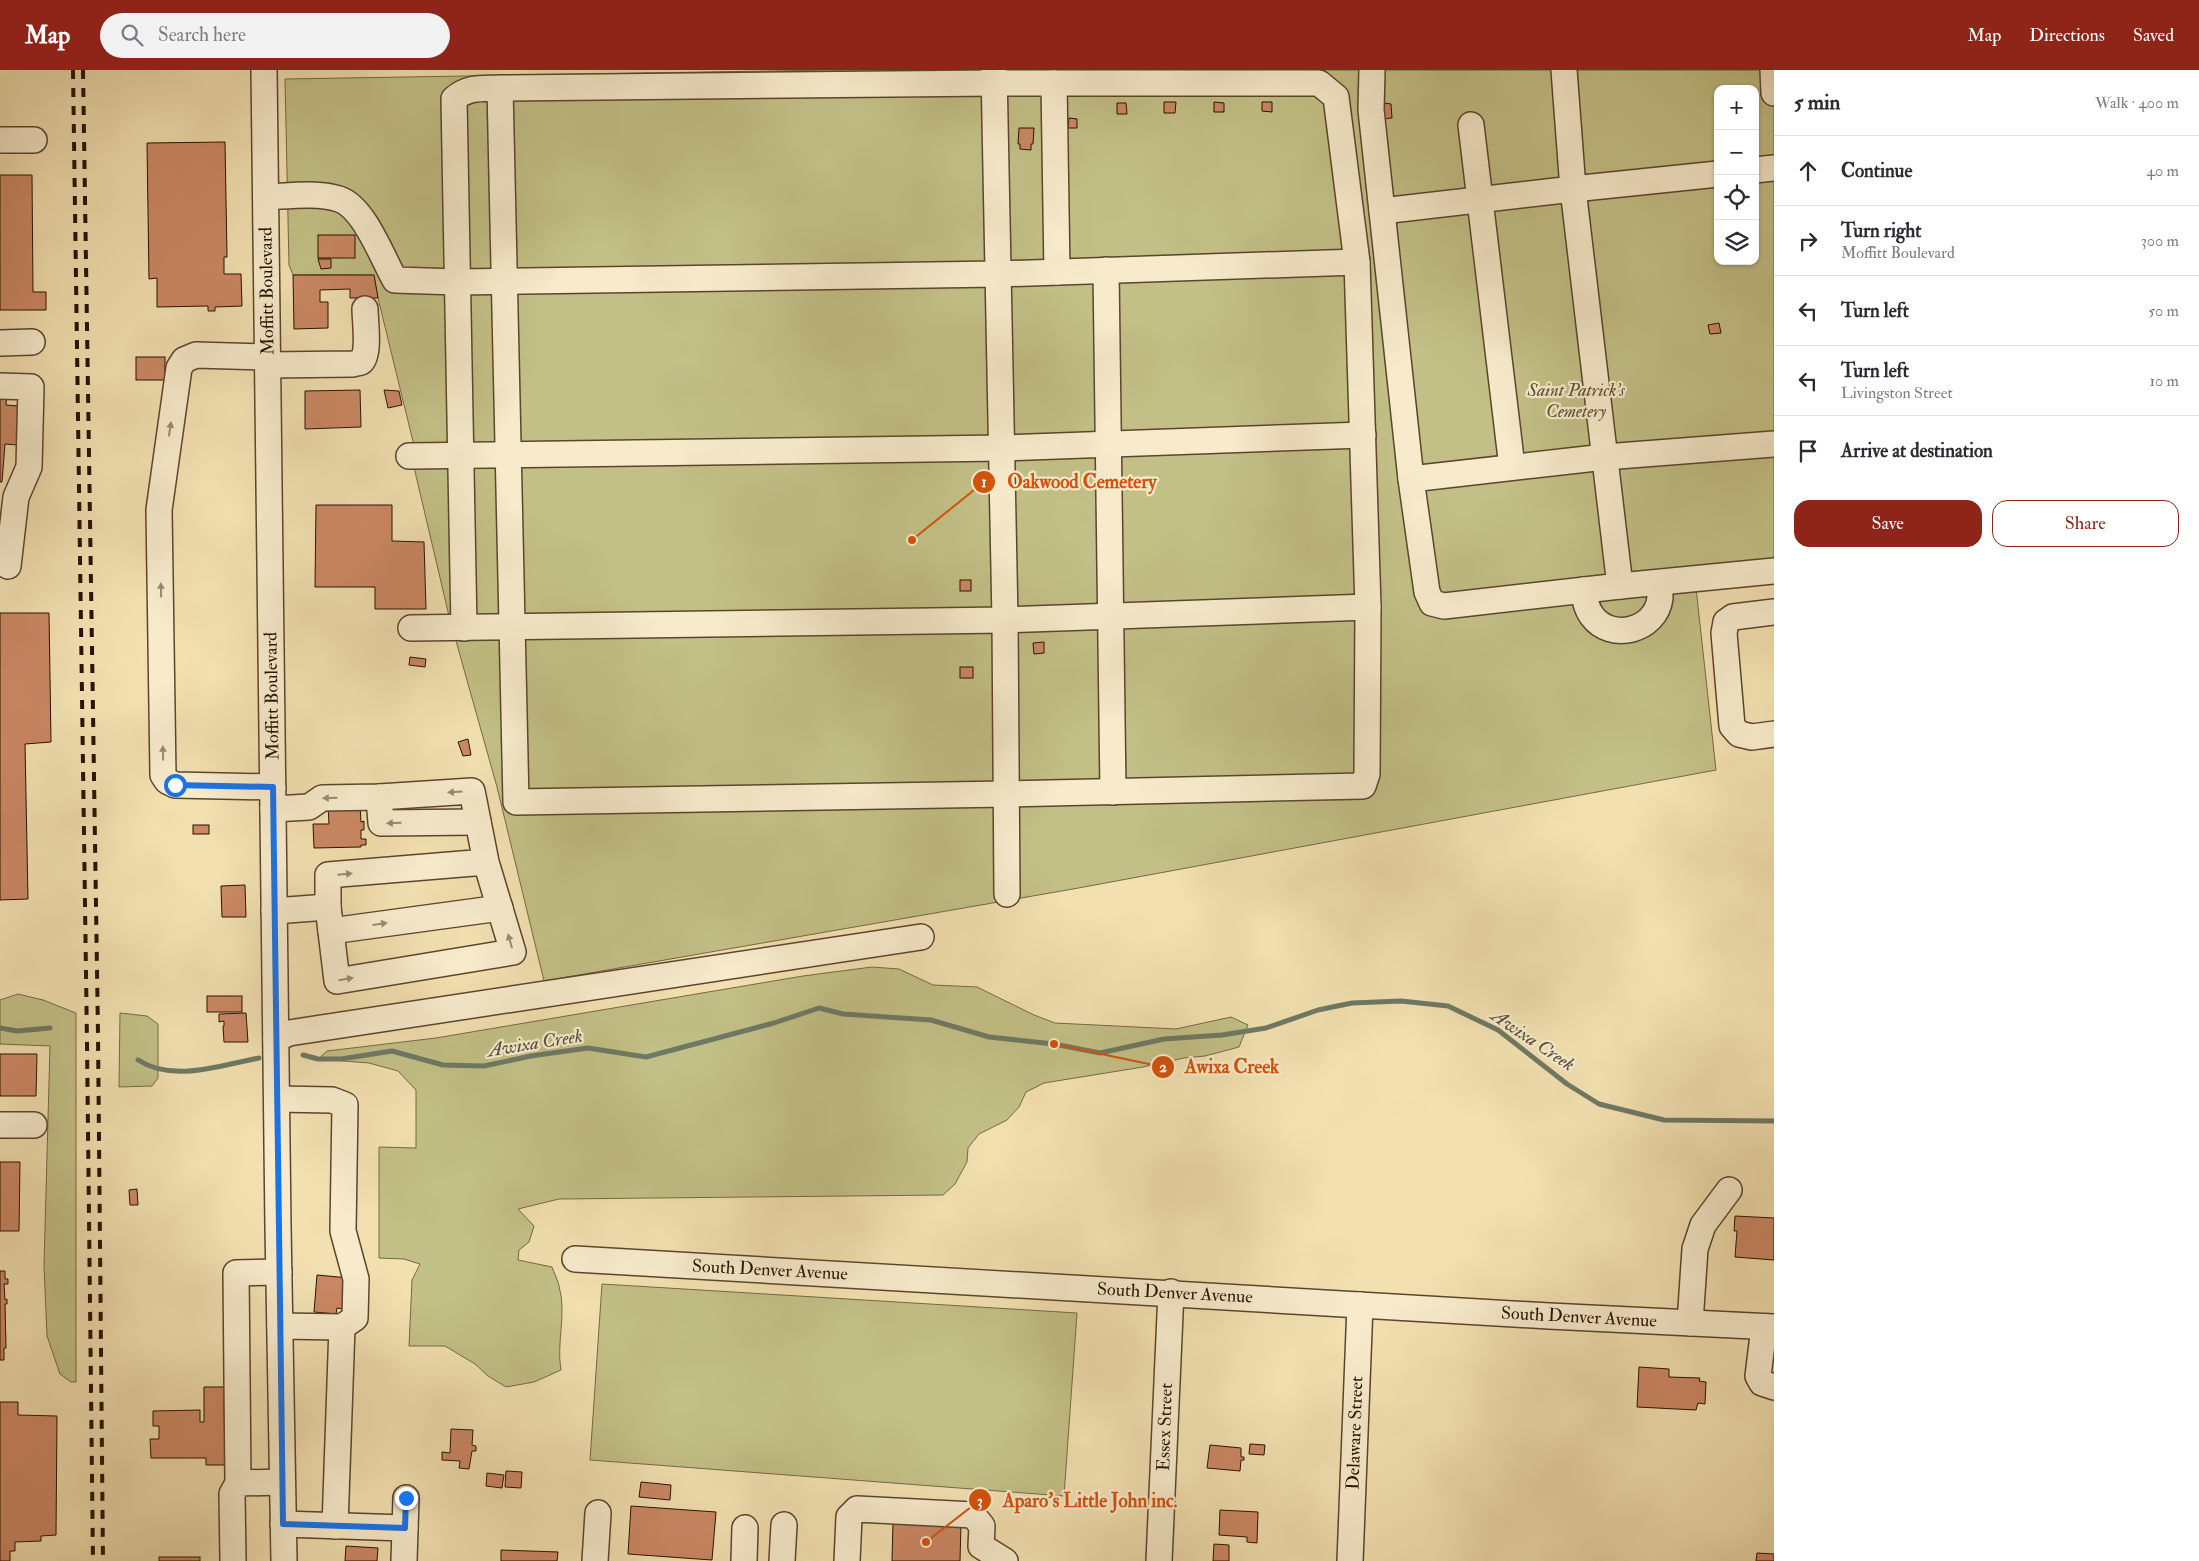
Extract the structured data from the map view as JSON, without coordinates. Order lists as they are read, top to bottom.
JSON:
{
  "streets": {
    "street": [
      "Moffitt Boulevard",
      "South Denver Avenue",
      "Essex Street",
      "Delaware Street"
    ]
  },
  "crossings": [
    ["South Denver Avenue", "Essex Street"],
    ["South Denver Avenue", "Delaware Street"]
  ],
  "water": ["Awixa Creek"],
  "parks": ["Saint Patrick's Cemetery"],
  "places": ["Oakwood Cemetery", "Awixa Creek", "Aparo's Little John inc."],
  "page": {
    "header": "Map",
    "search": "Search here",
    "nav": ["Map", "Directions", "Saved"],
    "heading": ["5 min", "Walk · 400 m"],
    "map_buttons": ["+", "−"],
    "list": [
      ["Continue", "40 m"],
      ["Turn right", "Moffitt Boulevard", "300 m"],
      ["Turn left", "50 m"],
      ["Turn left", "Livingston Street", "10 m"],
      "Arrive at destination"
    ],
    "buttons": ["Save", "Share"]
  }
}
